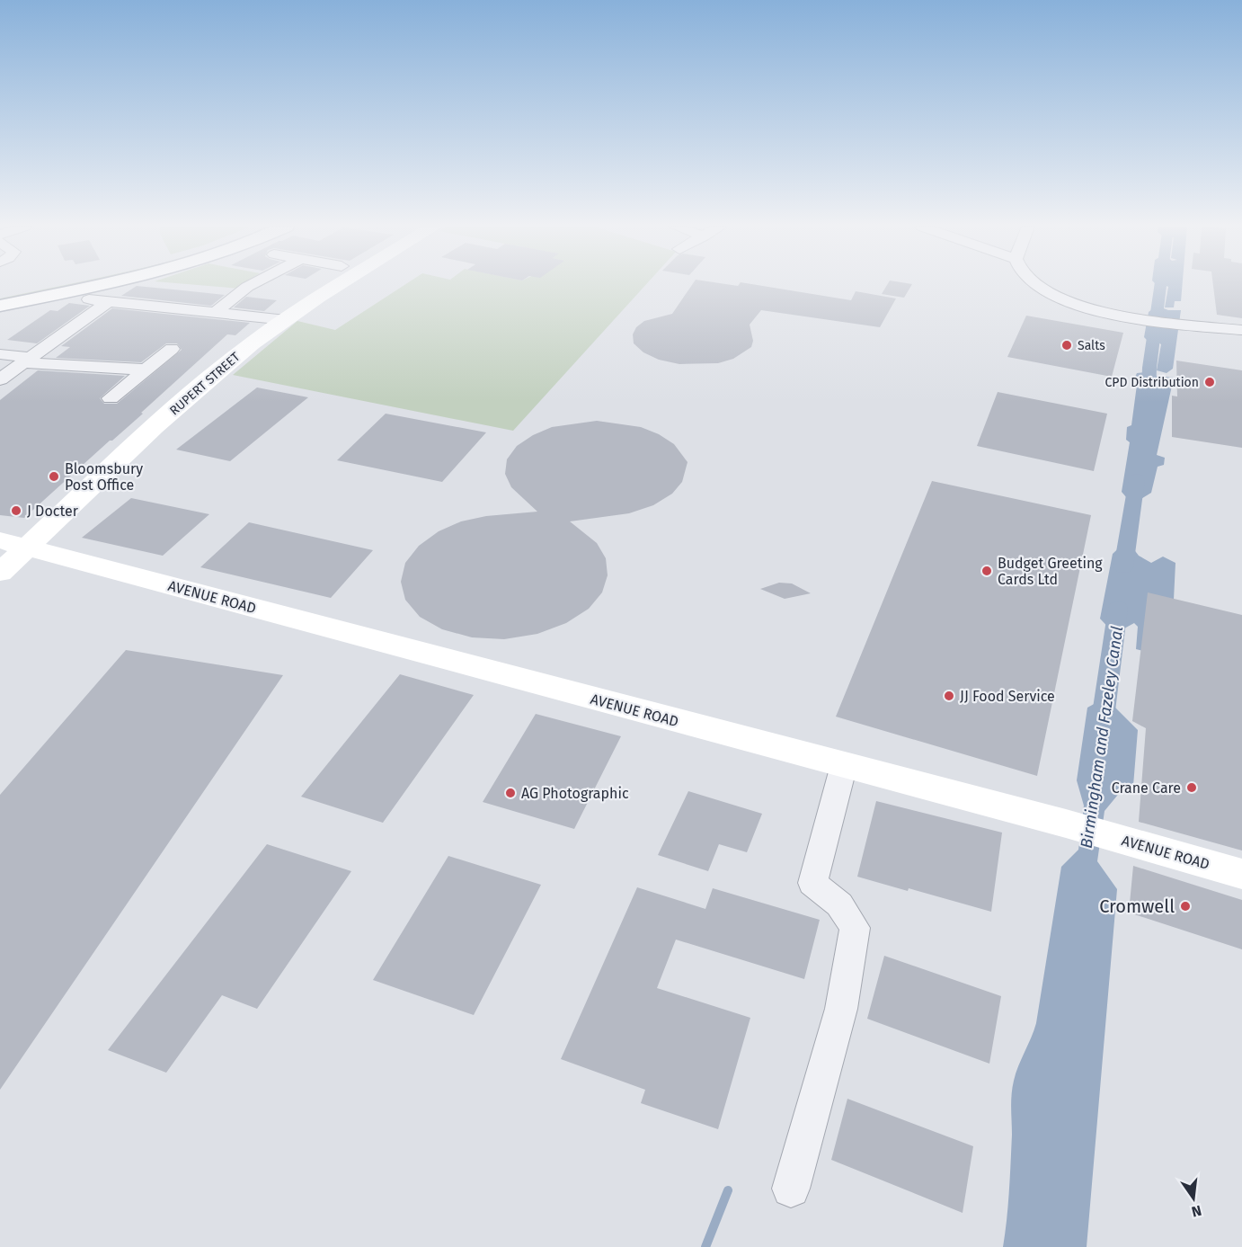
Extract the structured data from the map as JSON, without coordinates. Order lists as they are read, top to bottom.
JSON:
{
  "streets": {
    "street": ["RUPERT STREET", "AVENUE ROAD"]
  },
  "crossings": [
    ["RUPERT STREET", "AVENUE ROAD"]
  ],
  "water": ["Birmingham and Fazeley Canal"],
  "places": [
    "Salts",
    "CPD Distribution",
    "Bloomsbury Post Office",
    "J Docter",
    "Budget Greeting Cards Ltd",
    "JJ Food Service",
    "Crane Care",
    "AG Photographic",
    "Cromwell"
  ],
  "north": "bottom"
}
